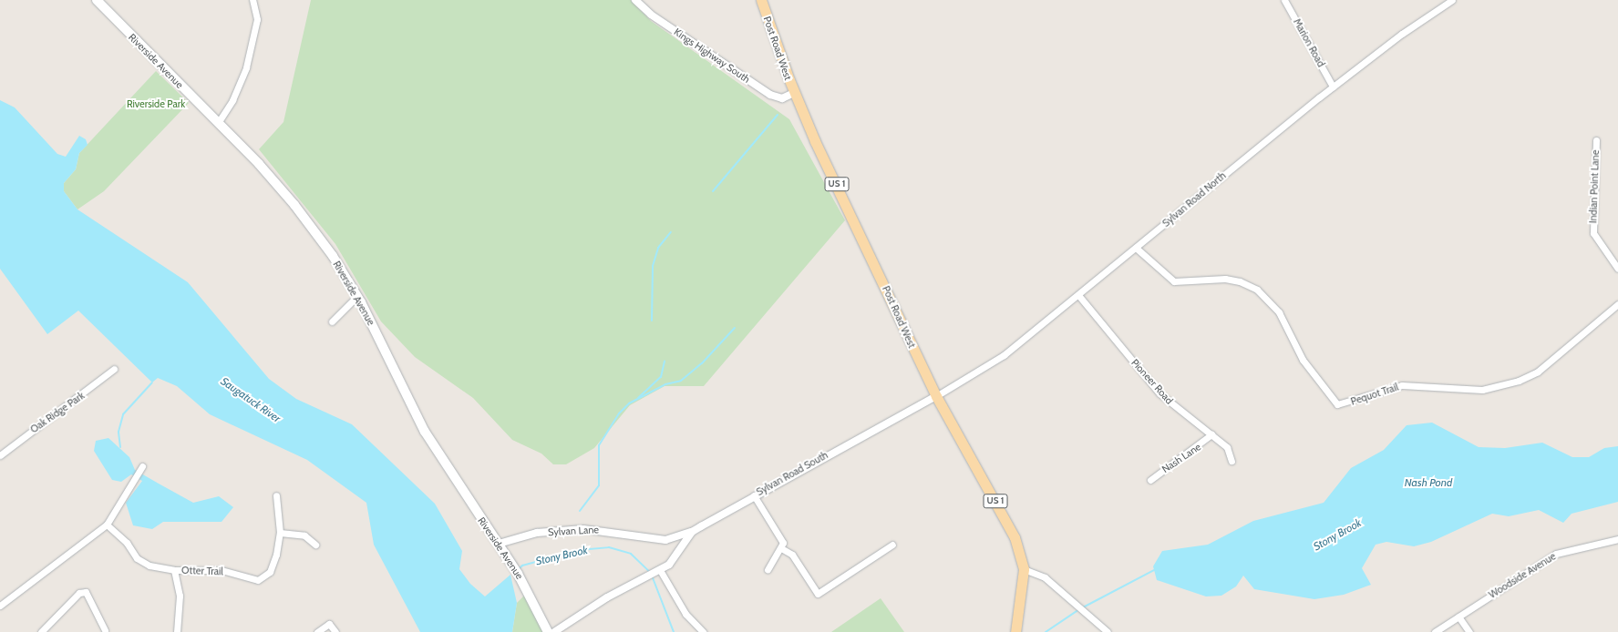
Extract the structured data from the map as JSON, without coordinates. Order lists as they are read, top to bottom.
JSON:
{
  "streets": {
    "main road": ["Post Road West", "Riverside Avenue", "US 1"],
    "street": [
      "Marion Road",
      "Kings Highway South",
      "Indian Point Lane",
      "Sylvan Road North",
      "Pioneer Road",
      "Pequot Trail",
      "Oak Ridge Park",
      "Nash Lane",
      "Sylvan Road South",
      "Sylvan Lane",
      "Otter Trail",
      "Woodside Avenue"
    ]
  },
  "crossings": [
    ["Marion Road", "Sylvan Road North"],
    ["Post Road West", "Kings Highway South"],
    ["Post Road West", "Sylvan Road North"],
    ["Post Road West", "Sylvan Road South"],
    ["Riverside Avenue", "Sylvan Lane"],
    ["Sylvan Road North", "Pioneer Road"],
    ["Sylvan Road North", "Pequot Trail"],
    ["Sylvan Road North", "Sylvan Road South"],
    ["Pioneer Road", "Nash Lane"],
    ["Sylvan Road South", "Sylvan Lane"]
  ],
  "water": ["Saugatuck River", "Nash Pond", "Stony Brook"],
  "parks": ["Riverside Park"]
}
